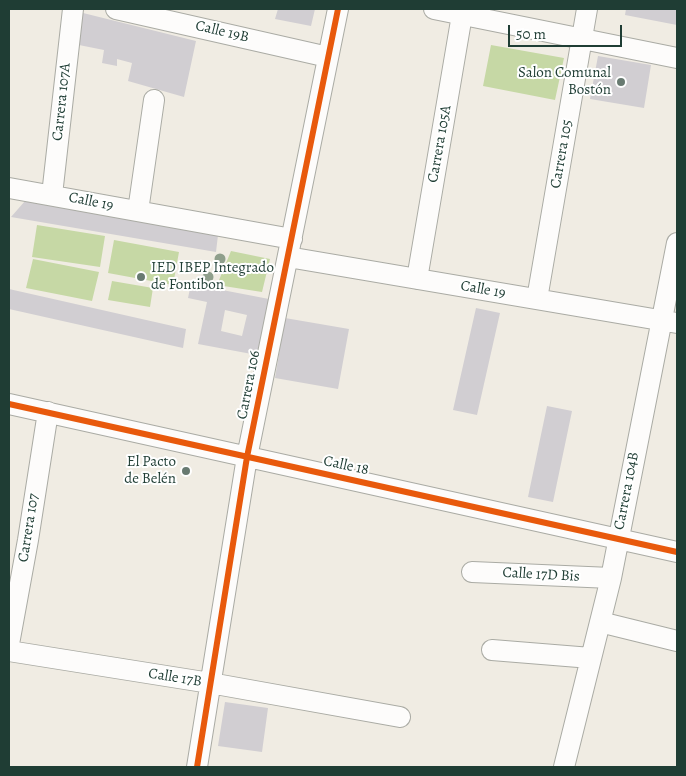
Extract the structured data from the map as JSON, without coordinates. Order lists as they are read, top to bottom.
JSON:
{
  "streets": {
    "street": [
      "Calle 19B",
      "Carrera 107A",
      "Carrera 105A",
      "Carrera 105",
      "Calle 19",
      "Carrera 106",
      "Calle 18",
      "Carrera 104B",
      "Carrera 107",
      "Calle 17D Bis",
      "Calle 17B"
    ]
  },
  "crossings": [
    ["Calle 19B", "Carrera 106"],
    ["Carrera 107A", "Calle 19"],
    ["Carrera 105A", "Calle 19"],
    ["Carrera 105", "Calle 19"],
    ["Calle 19", "Carrera 106"],
    ["Calle 19", "Carrera 104B"],
    ["Carrera 106", "Calle 18"],
    ["Carrera 106", "Calle 17B"],
    ["Calle 18", "Carrera 104B"],
    ["Calle 18", "Carrera 107"],
    ["Carrera 104B", "Calle 17D Bis"]
  ],
  "places": ["Salon Comunal Bostón", "IED IBEP Integrado de Fontibon", "El Pacto de Belén"],
  "scale_bar": "50 m"
}
